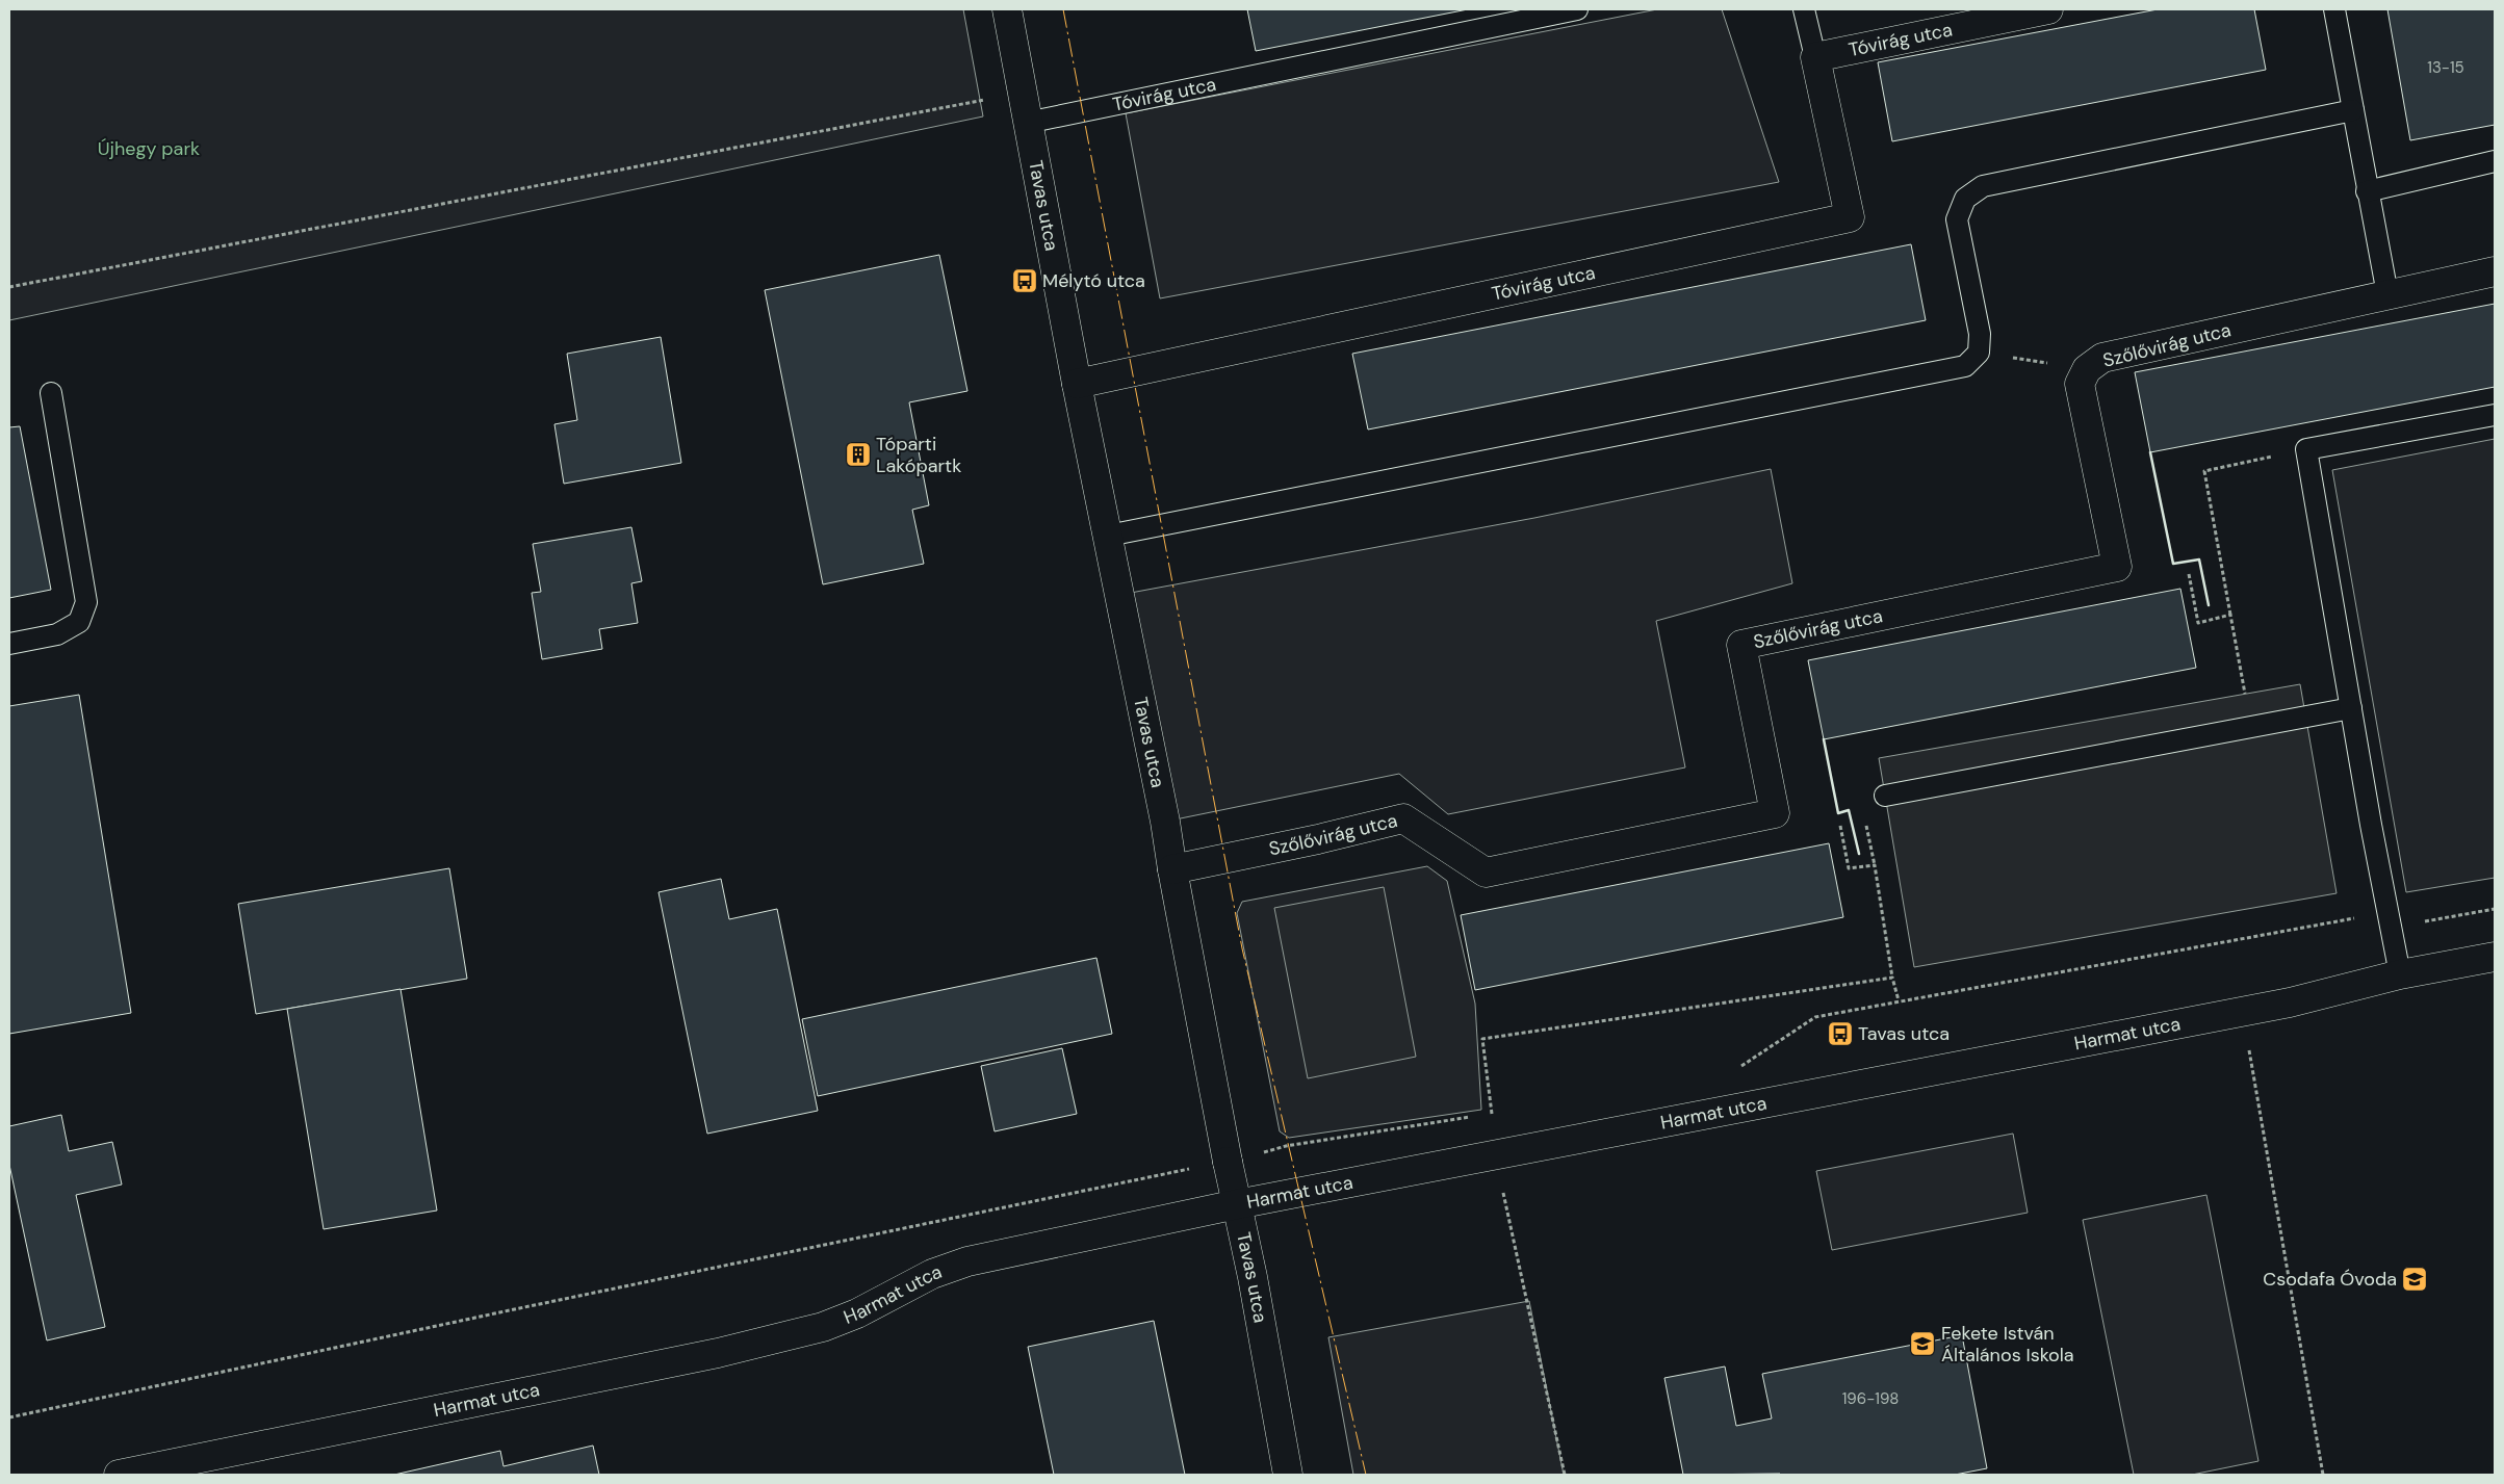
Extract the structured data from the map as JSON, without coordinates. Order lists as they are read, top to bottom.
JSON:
{
  "streets": {
    "street": [
      "Tóvirág utca",
      "Tavas utca",
      "Szőlővirág utca",
      "Harmat utca"
    ]
  },
  "crossings": [
    ["Tóvirág utca", "Tavas utca"],
    ["Tavas utca", "Szőlővirág utca"],
    ["Tavas utca", "Harmat utca"]
  ],
  "parks": ["Újhegy park"],
  "places": {
    "bus stop": ["Mélytó utca", "Tavas utca"],
    "building": ["Tóparti Lakópartk"],
    "school or university": ["Csodafa Óvoda", "Fekete István Általános Iskola"]
  },
  "house_numbers": ["13-15", "196-198"]
}
